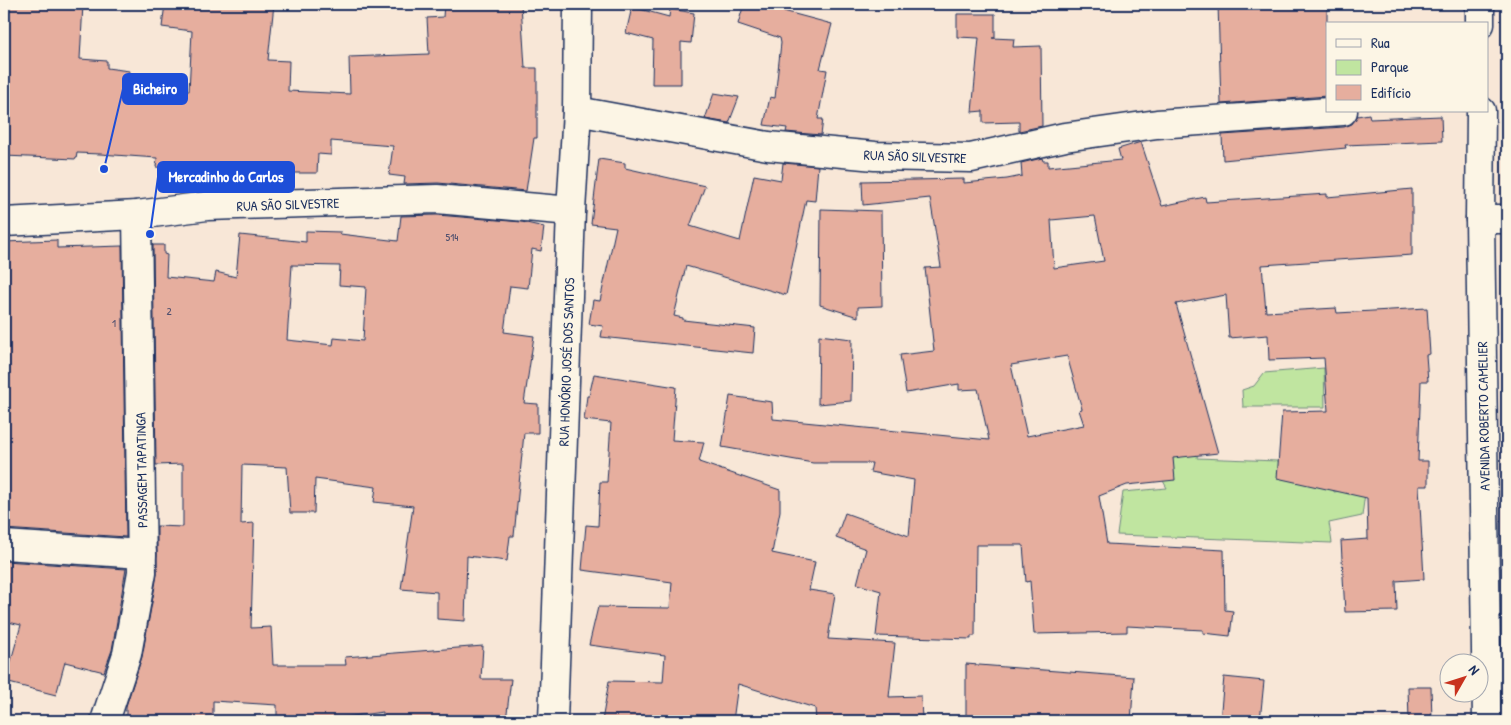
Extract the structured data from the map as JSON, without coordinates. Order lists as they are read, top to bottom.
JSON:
{
  "streets": {
    "street": [
      "RUA SÃO SILVESTRE",
      "RUA HONÓRIO JOSÉ DOS SANTOS",
      "AVENIDA ROBERTO CAMELIER",
      "PASSAGEM TAPATINGA"
    ]
  },
  "crossings": [
    ["RUA SÃO SILVESTRE", "RUA HONÓRIO JOSÉ DOS SANTOS"],
    ["RUA SÃO SILVESTRE", "PASSAGEM TAPATINGA"]
  ],
  "places": ["Bicheiro", "Mercadinho do Carlos"],
  "house_numbers": ["514", "2", "1"],
  "legend": ["Rua", "Parque", "Edifício"],
  "north": "top right"
}
